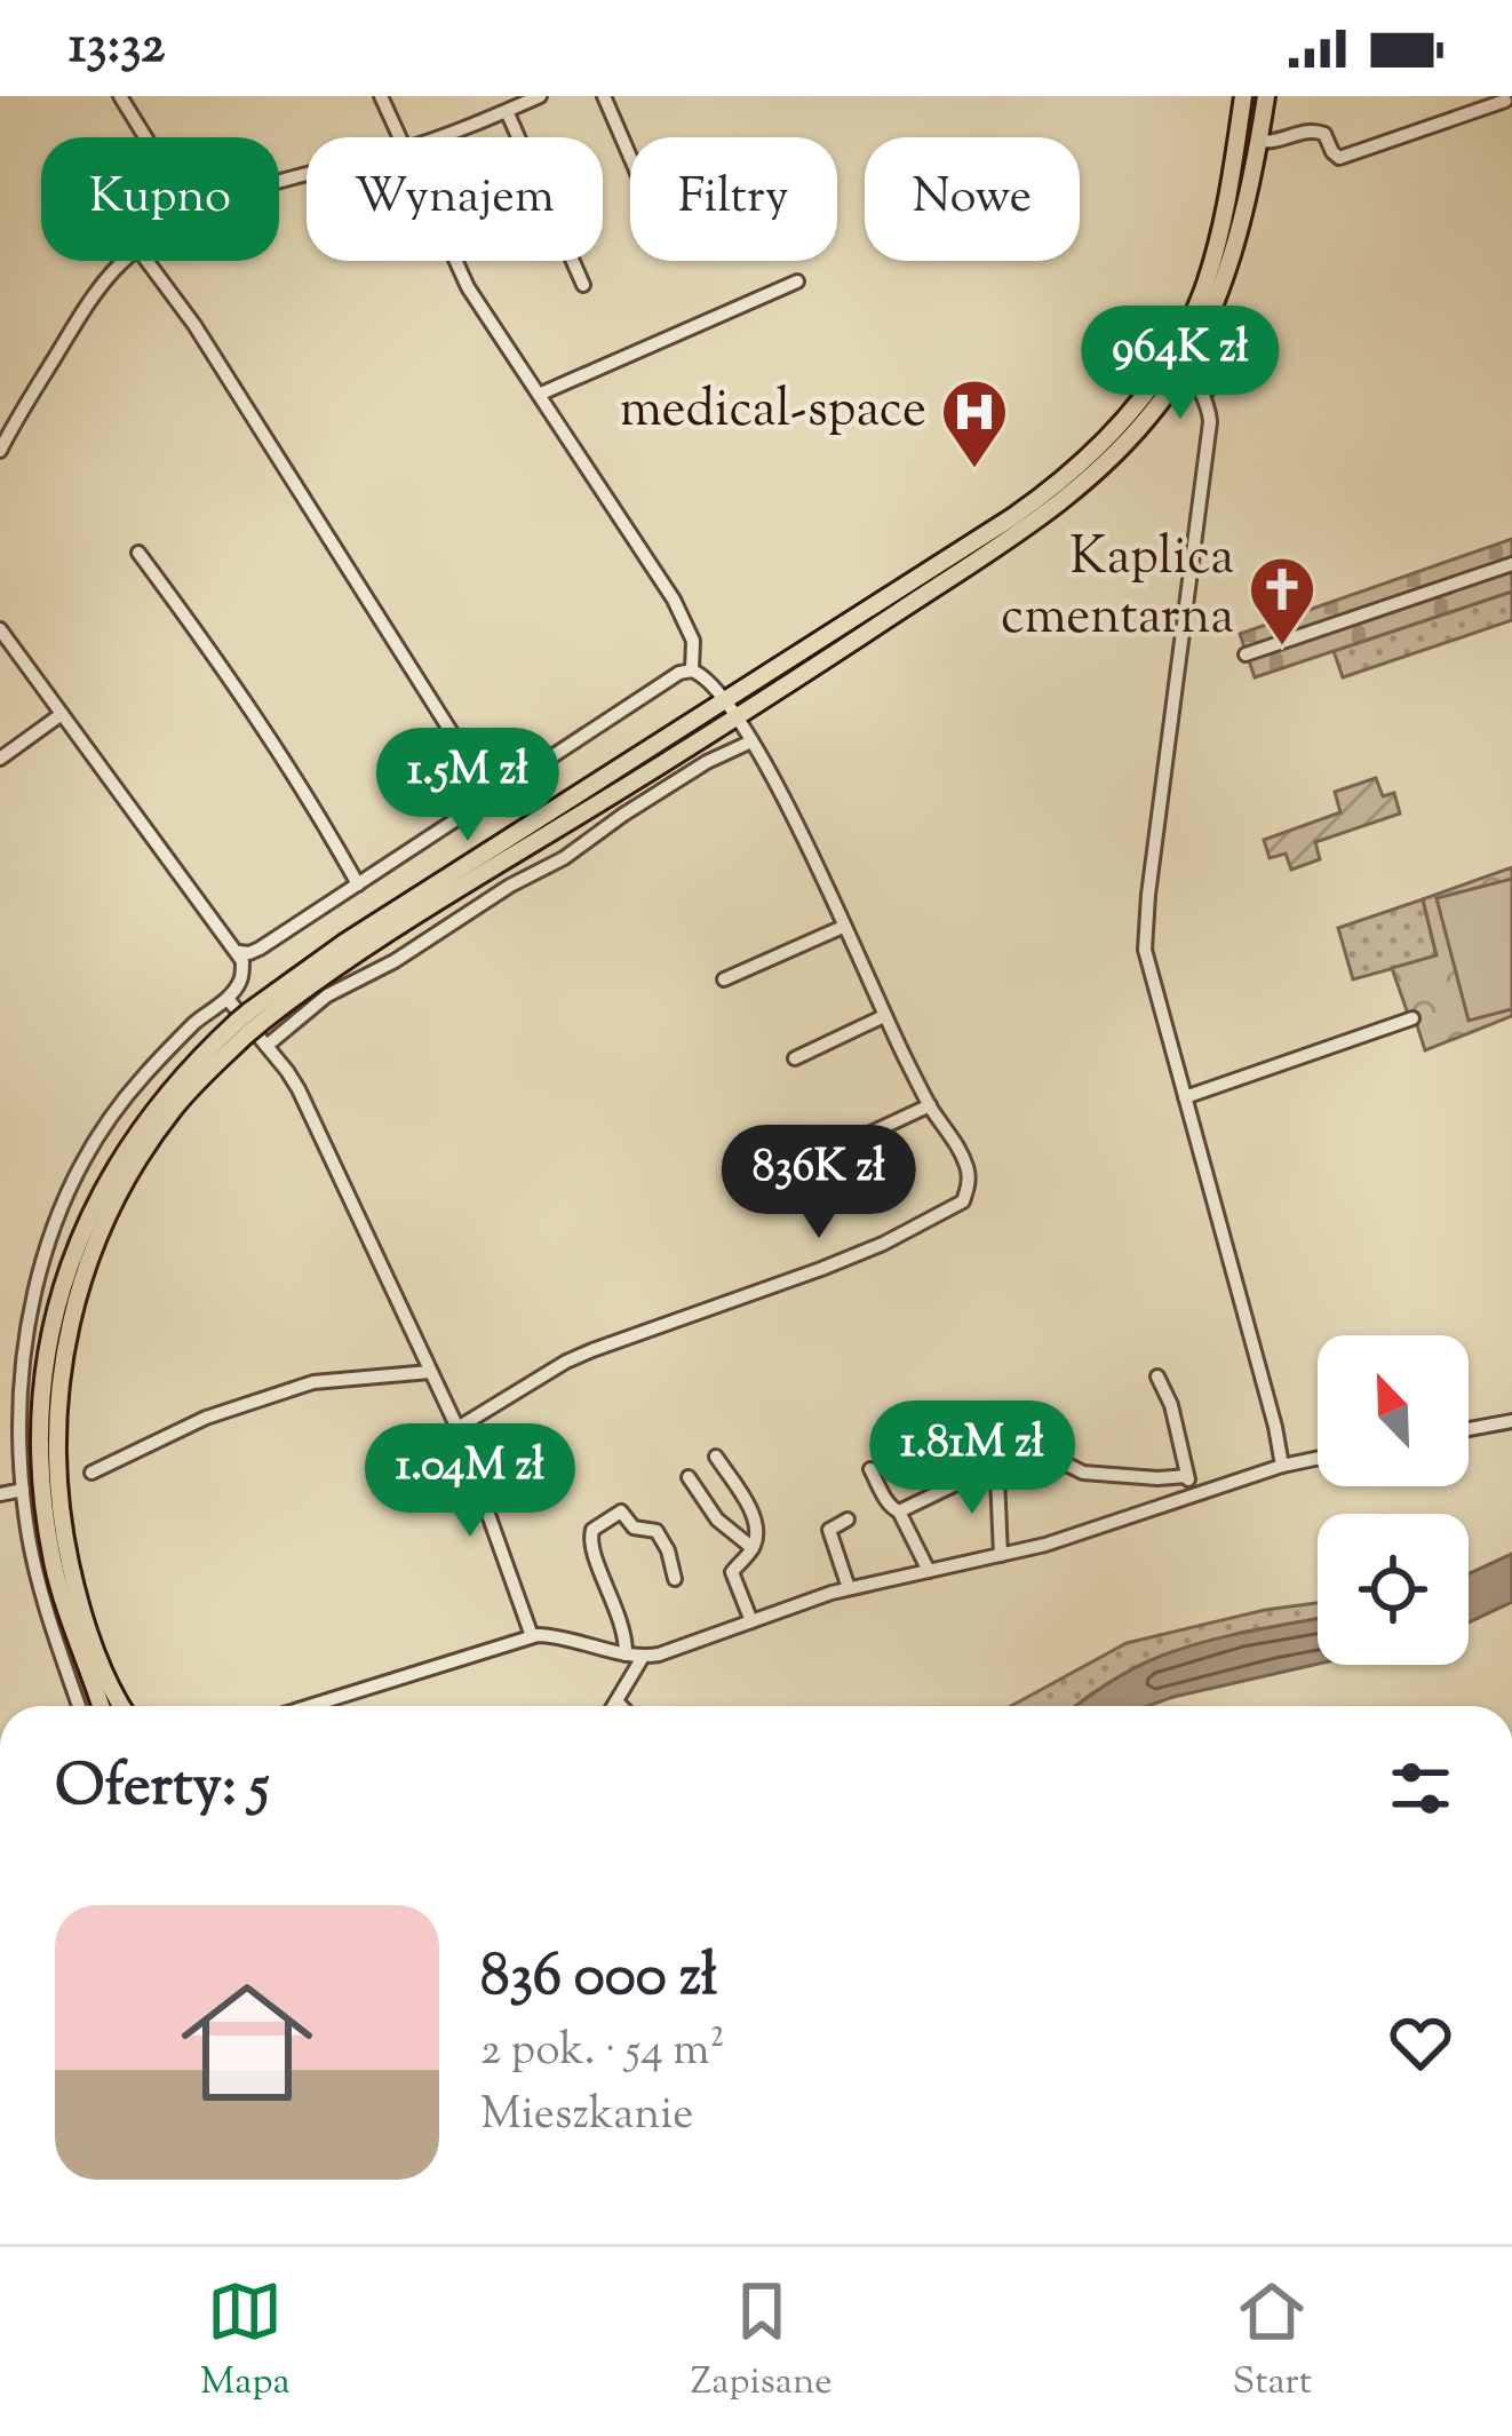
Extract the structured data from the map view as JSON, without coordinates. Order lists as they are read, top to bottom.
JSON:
{
  "places": {
    "hospital": ["medical-space"],
    "church": ["Kaplica cmentarna"]
  },
  "north": "top left",
  "page": {
    "status": "13:32",
    "chip": [
      "Kupno",
      "Wynajem",
      "Filtry",
      "Nowe"
    ],
    "price": [
      "964K zł",
      "1.5M zł",
      "836K zł",
      "1.81M zł",
      "1.04M zł"
    ],
    "heading": "Oferty: 5",
    "list": [
      {
        "name": "836 000 zł",
        "note": "2 pok. · 54 m² · Mieszkanie"
      }
    ],
    "tabs": ["Mapa", "Zapisane", "Start"]
  }
}
